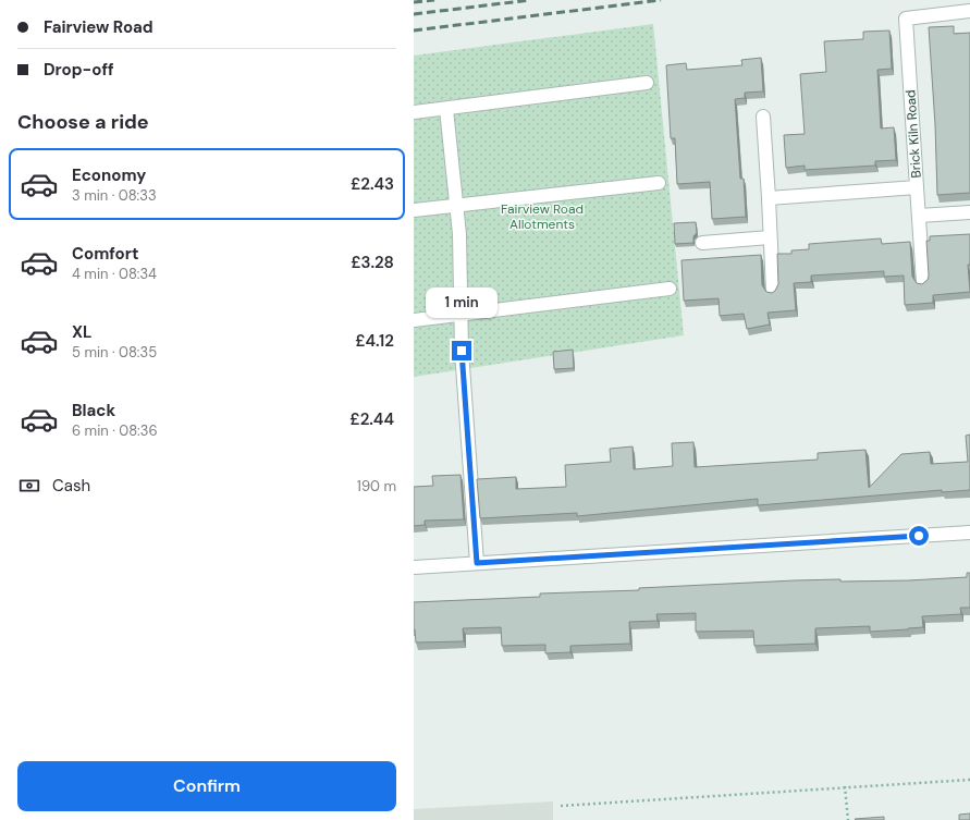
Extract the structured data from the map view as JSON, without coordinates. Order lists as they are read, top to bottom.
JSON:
{
  "streets": {
    "street": ["Brick Kiln Road"]
  },
  "parks": ["Fairview Road Allotments"],
  "page": {
    "banner": ["Fairview Road", "Drop-off"],
    "heading": "Choose a ride",
    "list": [
      {
        "name": "Economy",
        "note": "3 min · 08:33",
        "value": "£2.43"
      },
      {
        "name": "Comfort",
        "note": "4 min · 08:34",
        "value": "£3.28"
      },
      {
        "name": "XL",
        "note": "5 min · 08:35",
        "value": "£4.12"
      },
      {
        "name": "Black",
        "note": "6 min · 08:36",
        "value": "£2.44"
      }
    ],
    "bubble": "1 min",
    "pay": ["Cash", "190 m"],
    "buttons": "Confirm"
  }
}
